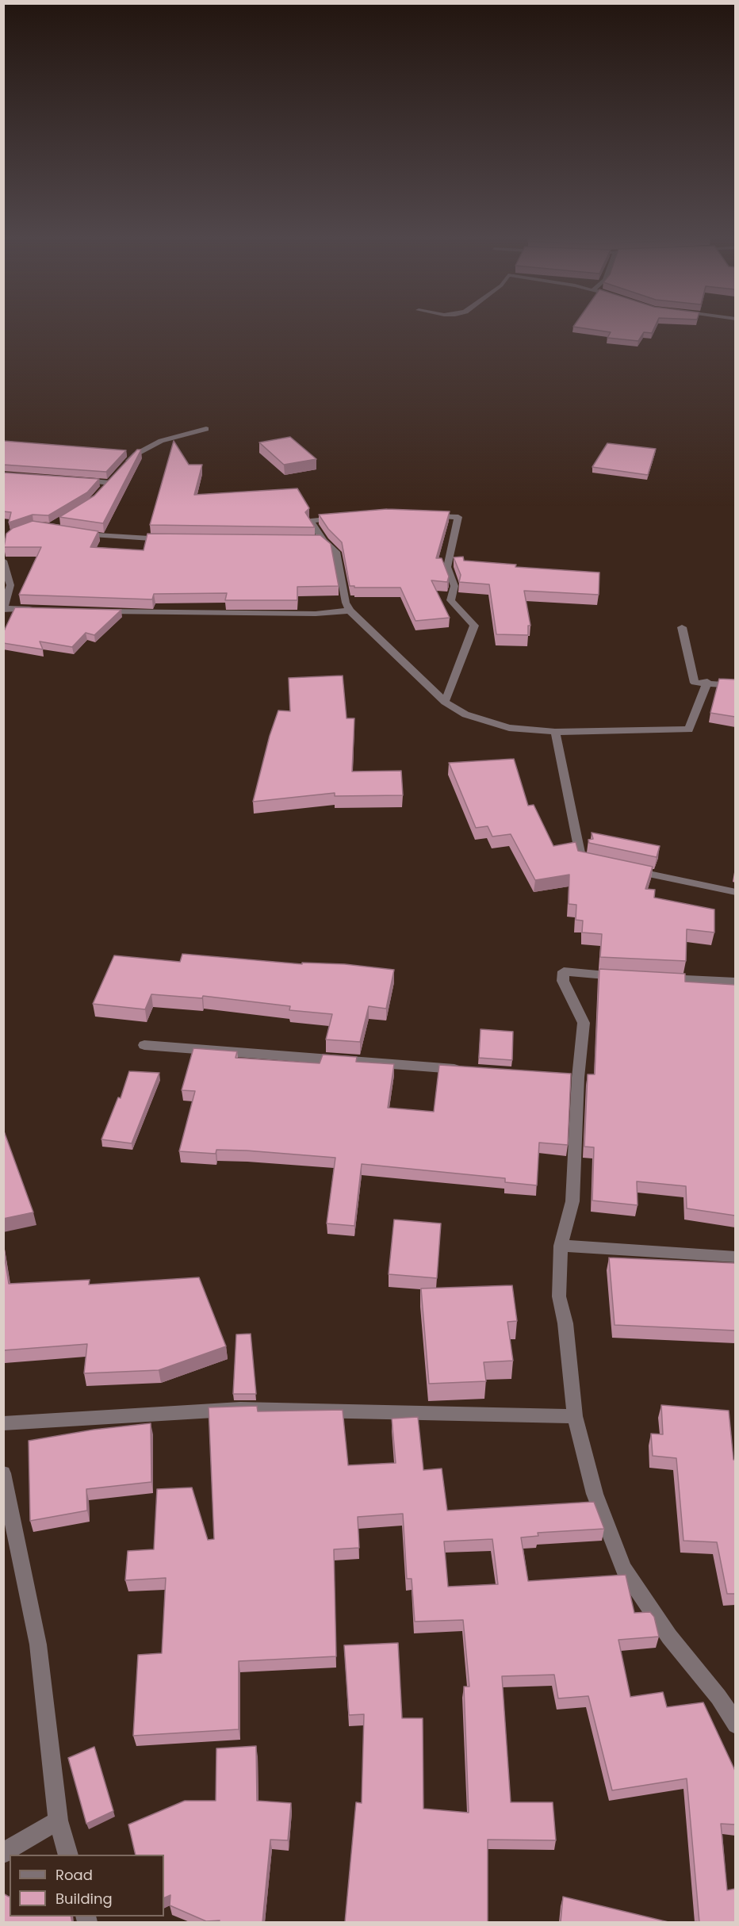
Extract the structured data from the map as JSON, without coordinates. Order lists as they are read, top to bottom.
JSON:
{
  "legend": ["Road", "Building"]
}
